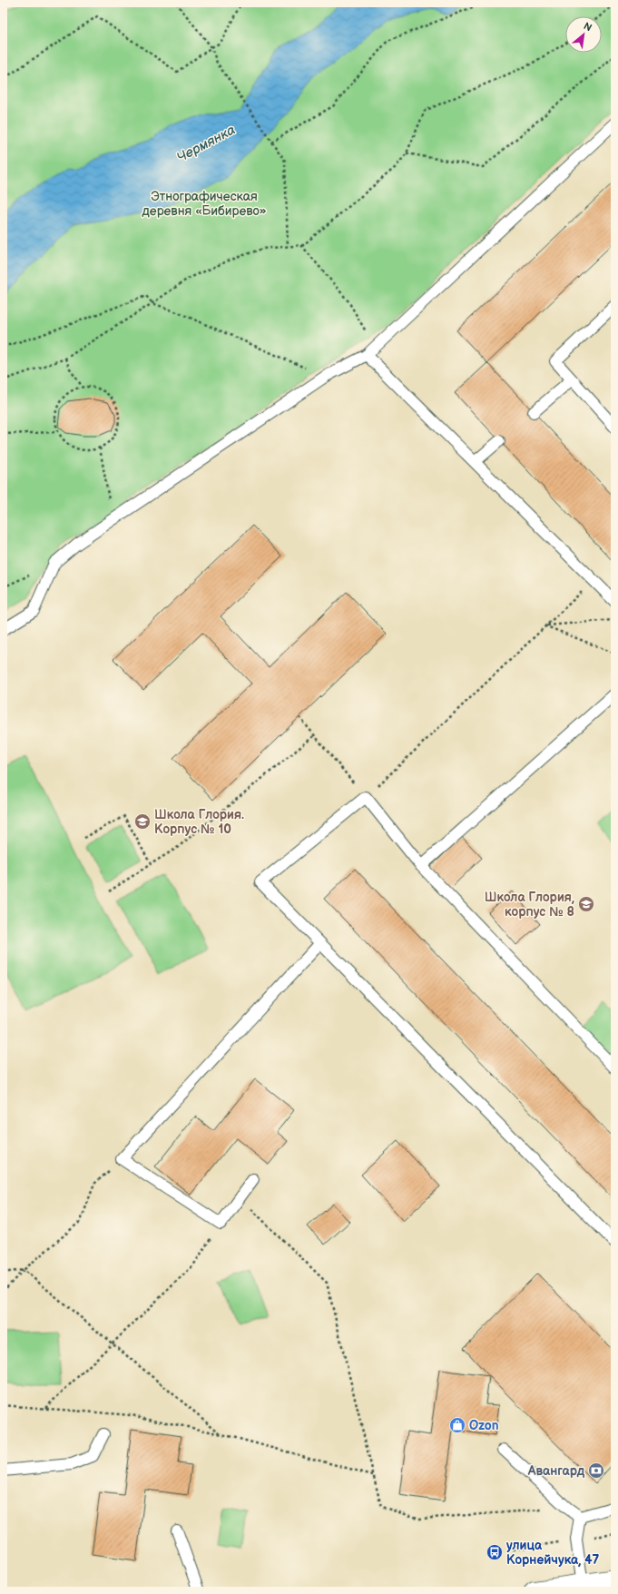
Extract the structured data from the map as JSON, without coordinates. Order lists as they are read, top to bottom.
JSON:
{
  "water": ["Чермянка"],
  "parks": ["Этнографическая деревня «Бибирево»"],
  "places": {
    "school or university": ["Школа Глория. Корпус № 10", "Школа Глория, корпус № 8"],
    "shop": ["Ozon"],
    "bank": ["Авангард"],
    "bus stop": ["улица Корнейчука, 47"]
  },
  "north": "top right"
}
